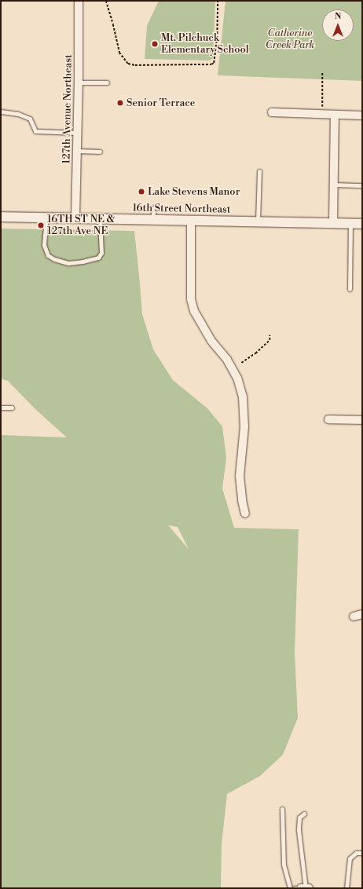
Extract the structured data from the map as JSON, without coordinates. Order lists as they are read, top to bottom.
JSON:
{
  "streets": {
    "street": ["127th Avenue Northeast", "16th Street Northeast"]
  },
  "crossings": [
    ["127th Avenue Northeast", "16th Street Northeast"]
  ],
  "parks": ["Catherine Creek Park"],
  "places": [
    "Mt. Pilchuck Elementary School",
    "Senior Terrace",
    "Lake Stevens Manor",
    "16TH ST NE & 127th Ave NE"
  ],
  "north": "top"
}
